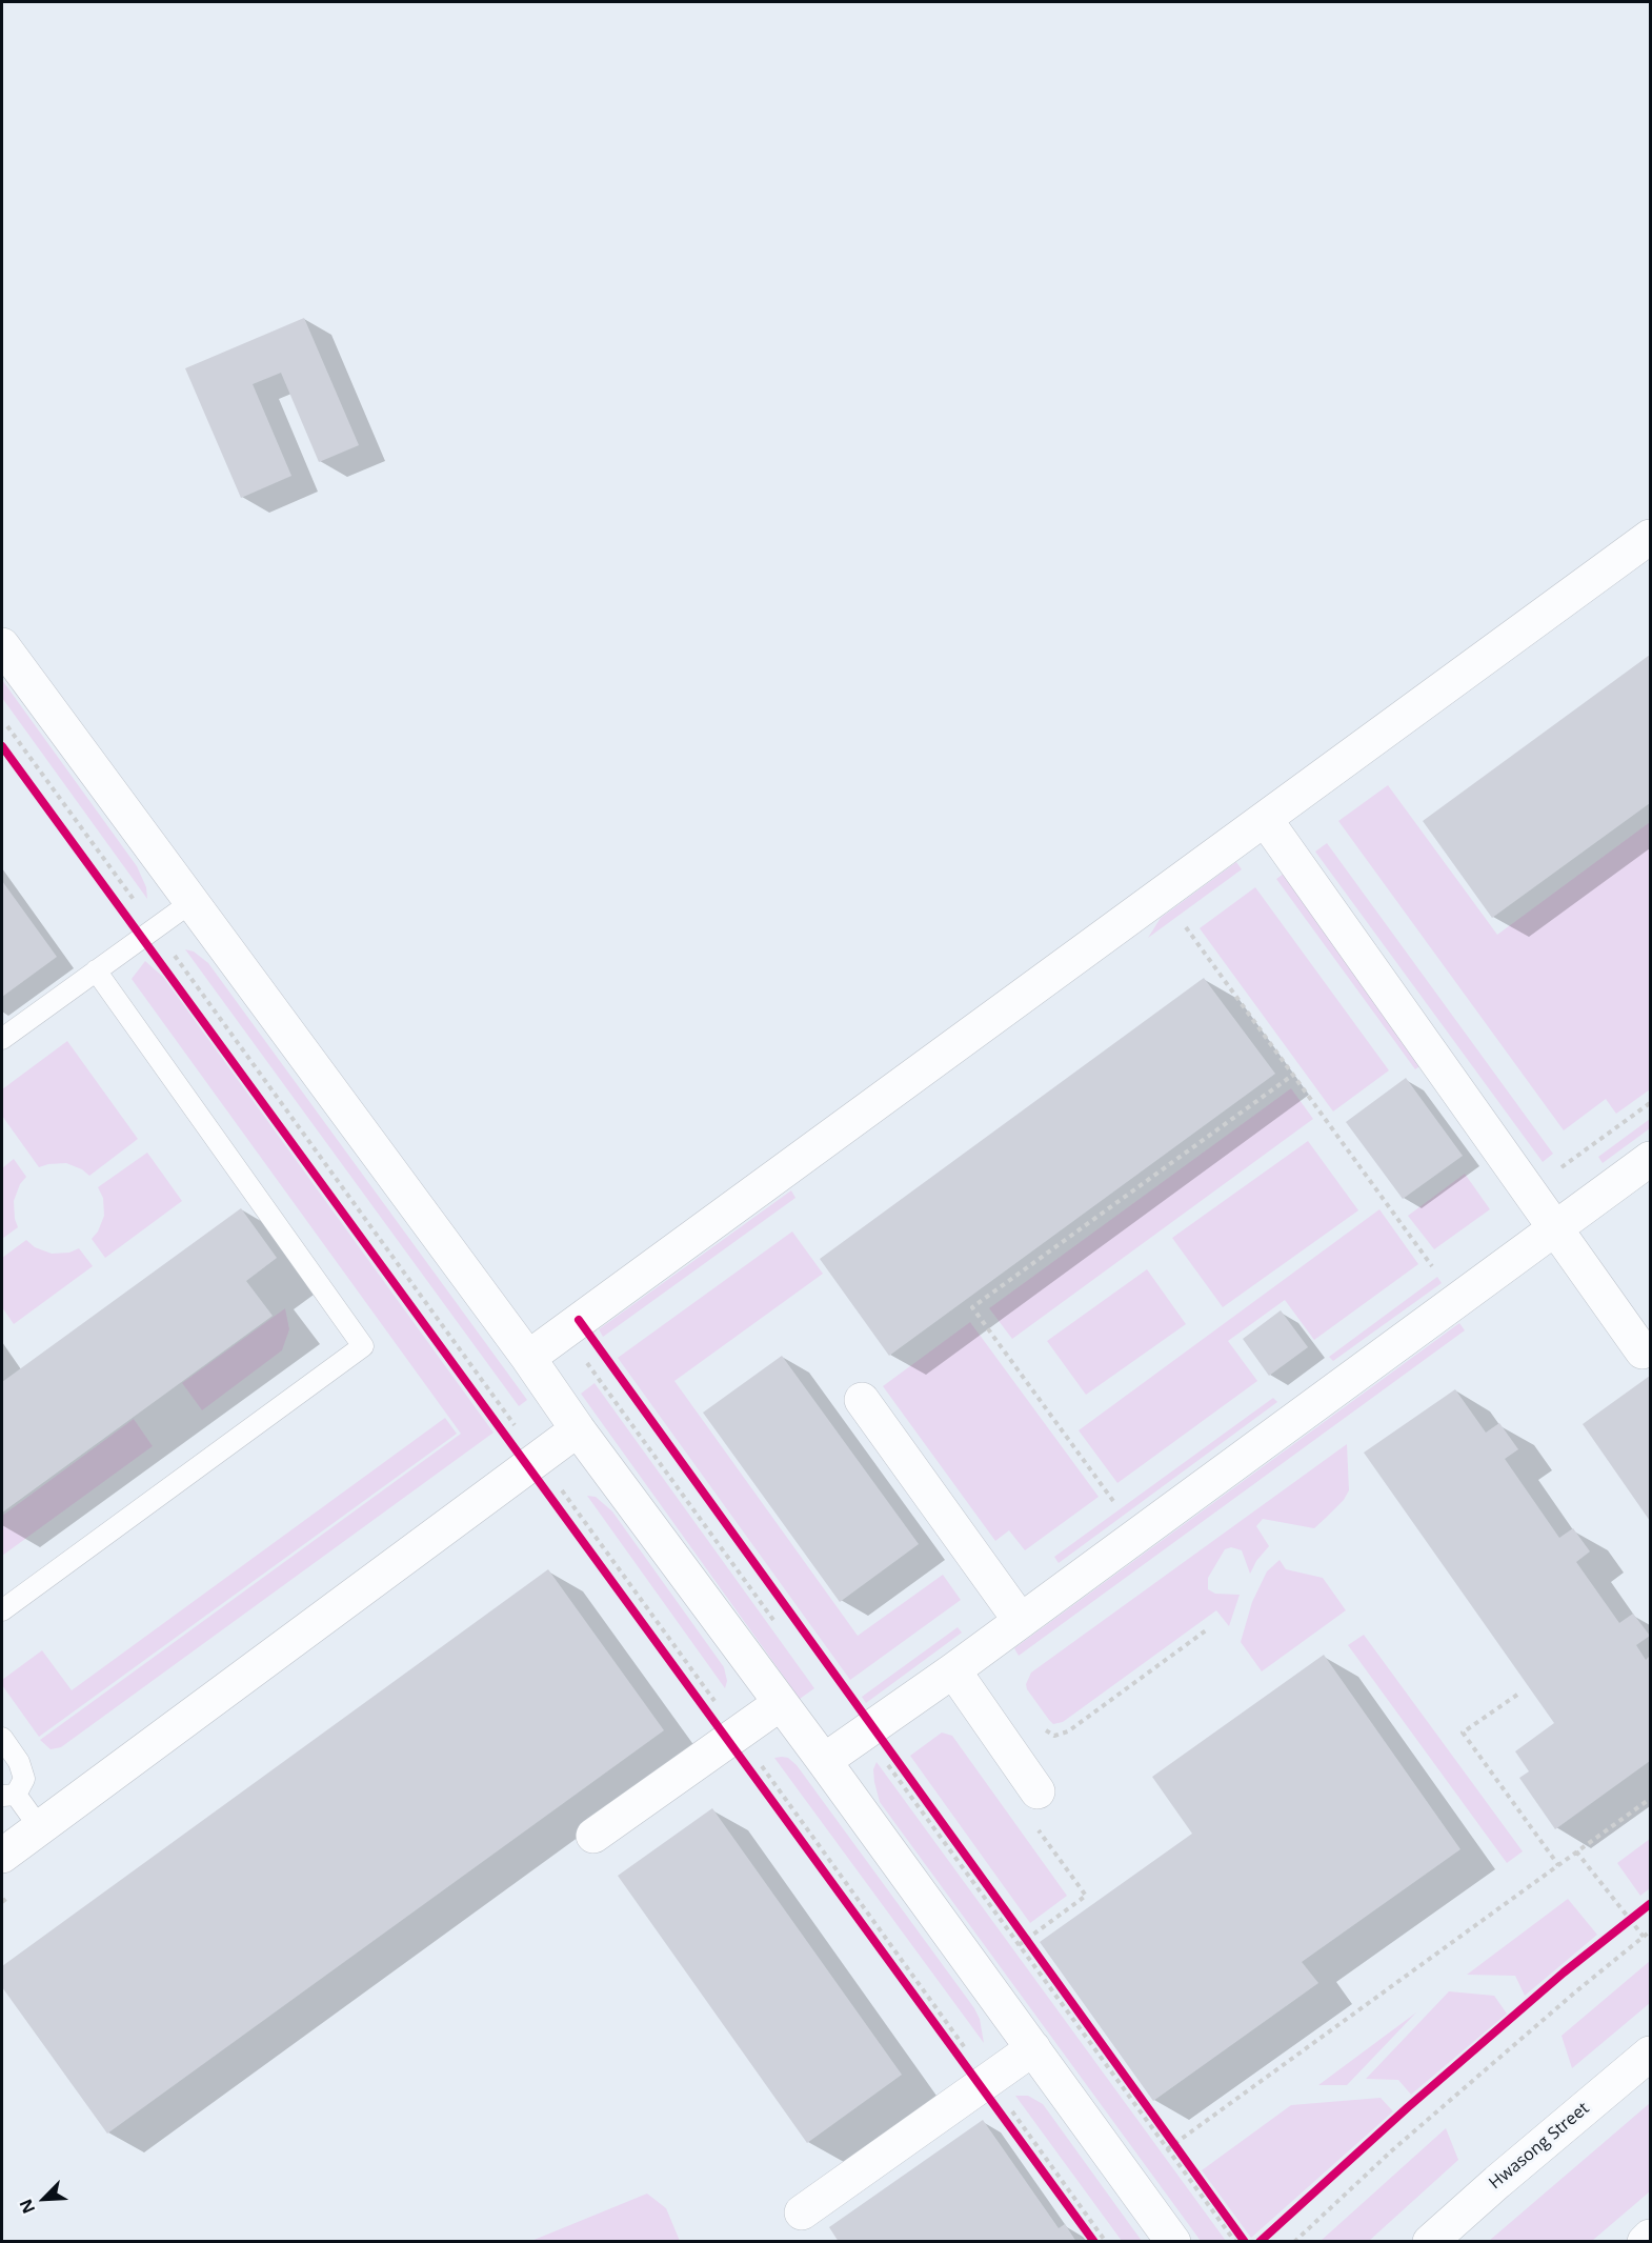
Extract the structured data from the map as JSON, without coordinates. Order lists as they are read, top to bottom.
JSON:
{
  "streets": {
    "main road": ["Hwasong Street"]
  },
  "north": "bottom left"
}
